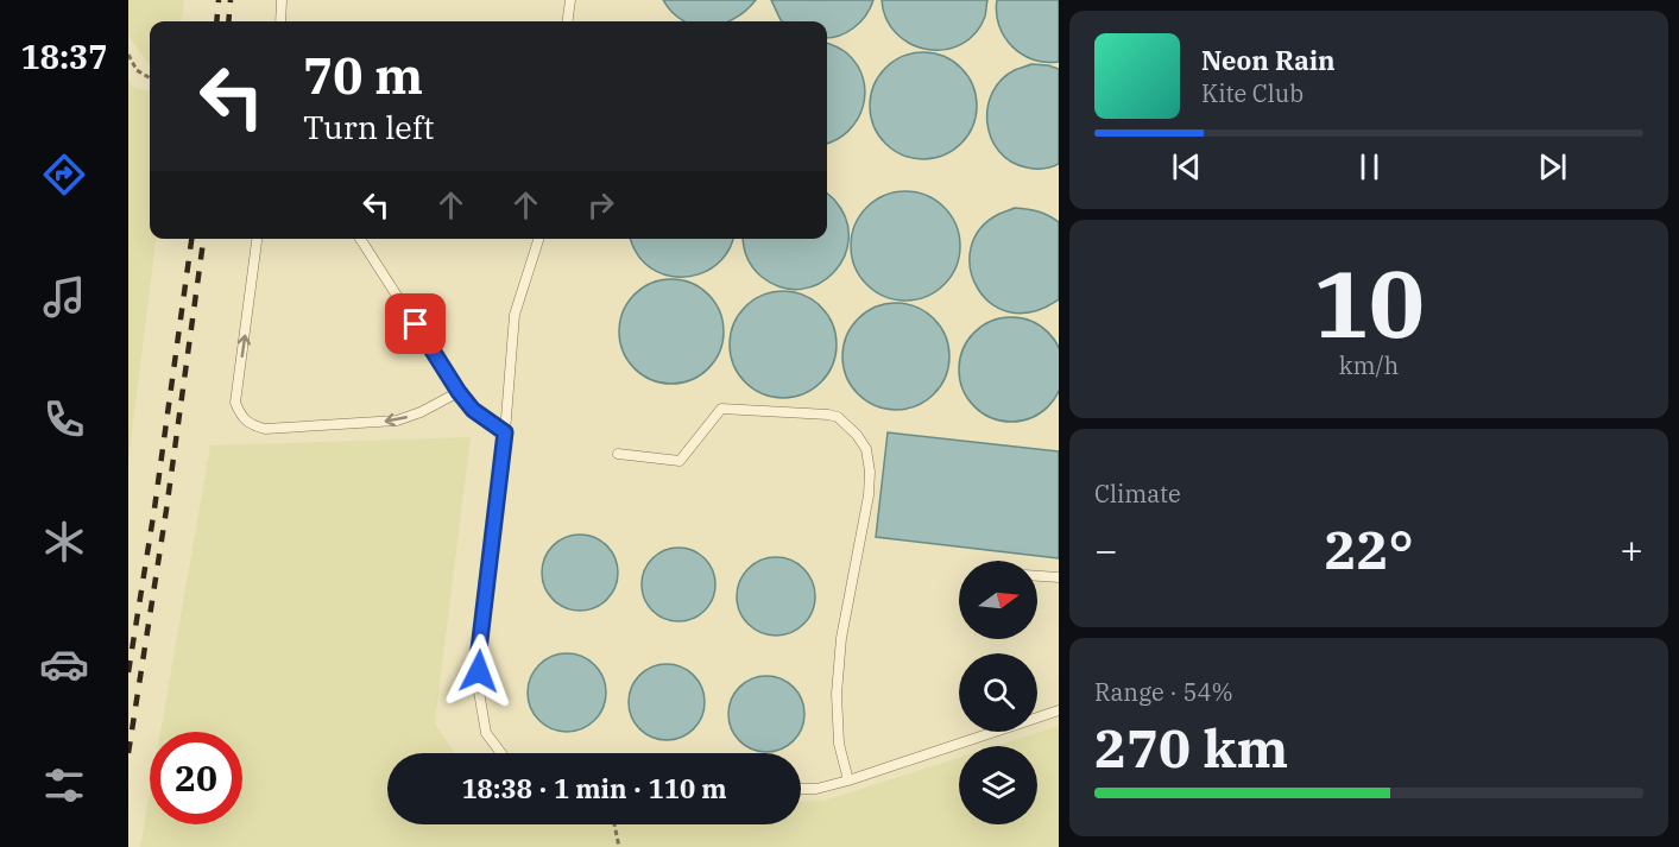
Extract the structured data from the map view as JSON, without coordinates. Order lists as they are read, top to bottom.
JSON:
{
  "north": "right",
  "page": {
    "tabs": "18:37",
    "turn": ["70 m", "Turn left"],
    "song": ["Neon Rain", "Kite Club"],
    "tile": [
      ["10", "km/h"],
      "Climate",
      ["Range · 54%", "270 km"]
    ],
    "heat": ["−", "22°", "+"],
    "limit": "20",
    "trip": "18:38 · 1 min · 110 m"
  }
}
